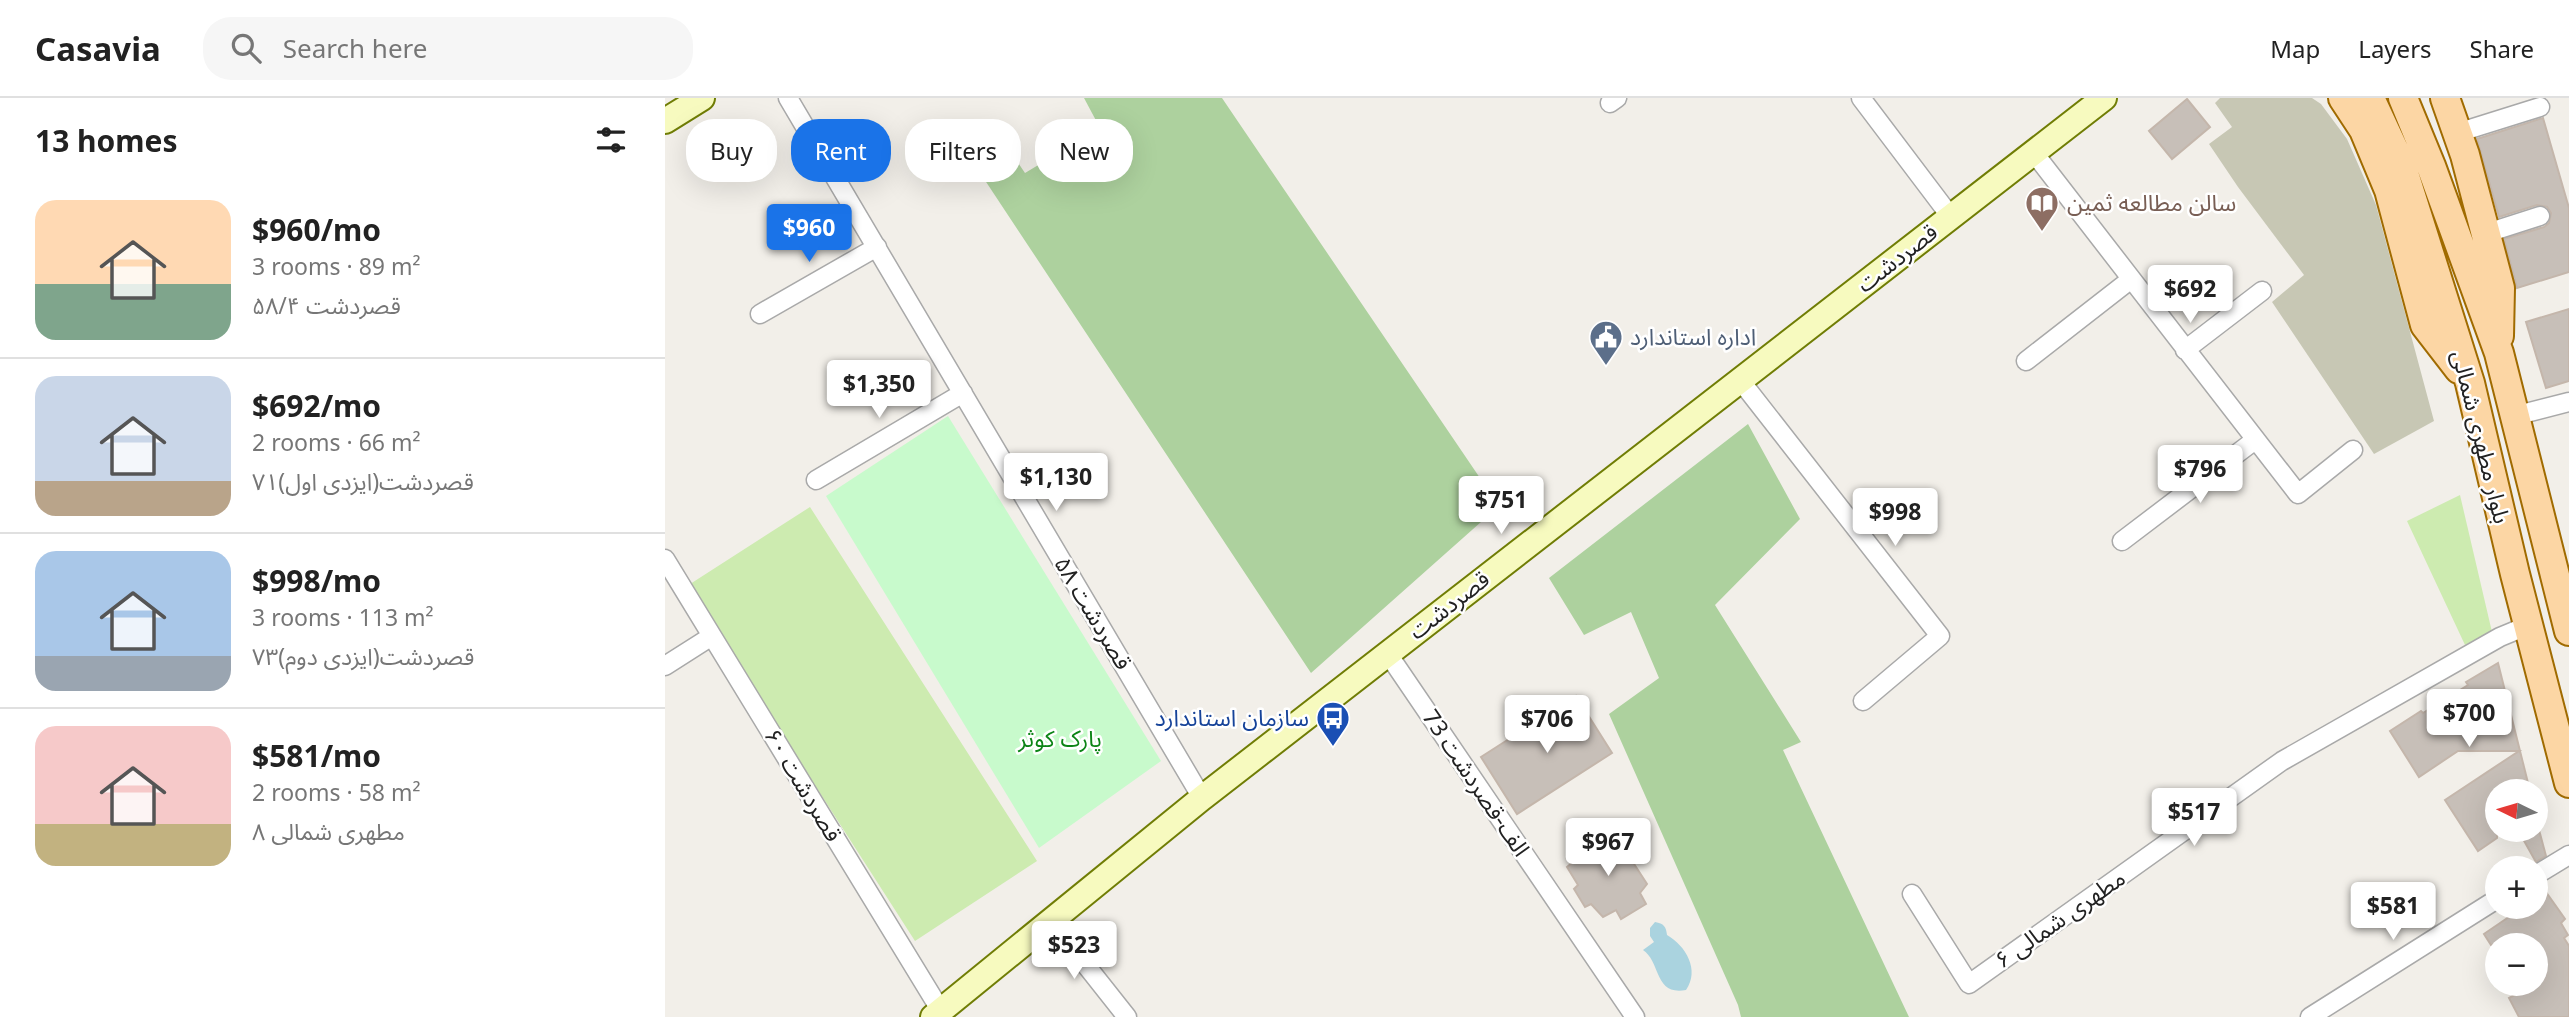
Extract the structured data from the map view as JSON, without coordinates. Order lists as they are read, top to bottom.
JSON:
{
  "streets": {
    "main road": ["قصردشت", "بلوار مطهرى شمالى"],
    "street": [
      "قصردشت ۵۸",
      "73 الف-قصردشت",
      "۶۰ قصردشت",
      "۶ مطهری شمالی"
    ]
  },
  "crossings": [
    ["قصردشت", "قصردشت ۵۸"],
    ["قصردشت", "73 الف-قصردشت"],
    ["قصردشت", "۶۰ قصردشت"],
    ["بلوار مطهرى شمالى", "۶ مطهری شمالی"]
  ],
  "parks": ["پارک کوثر"],
  "places": {
    "library": ["سالن مطالعه ثمین"],
    "public building": ["اداره استاندارد"],
    "bus stop": ["سازمان استاندارد"]
  },
  "north": "left",
  "page": {
    "header": "Casavia",
    "search": "Search here",
    "nav": ["Map", "Layers", "Share"],
    "heading": "13 homes",
    "chip": [
      "Buy",
      "Rent",
      "Filters",
      "New"
    ],
    "list": [
      {
        "name": "$960/mo",
        "note": "3 rooms · 89 m² · ۵۸/۴ قصردشت"
      },
      {
        "name": "$692/mo",
        "note": "2 rooms · 66 m² · ۷۱قصردشت(ایزدی اول)"
      },
      {
        "name": "$998/mo",
        "note": "3 rooms · 113 m² · ۷۳قصردشت(ایزدی دوم)"
      },
      {
        "name": "$581/mo",
        "note": "2 rooms · 58 m² · ۸ مطهری شمالی"
      }
    ],
    "price": [
      "$960",
      "$692",
      "$1,350",
      "$796",
      "$1,130",
      "$751",
      "$998",
      "$700",
      "$706",
      "$517",
      "$967",
      "$581",
      "$523"
    ],
    "map_buttons": ["+", "−"]
  }
}
